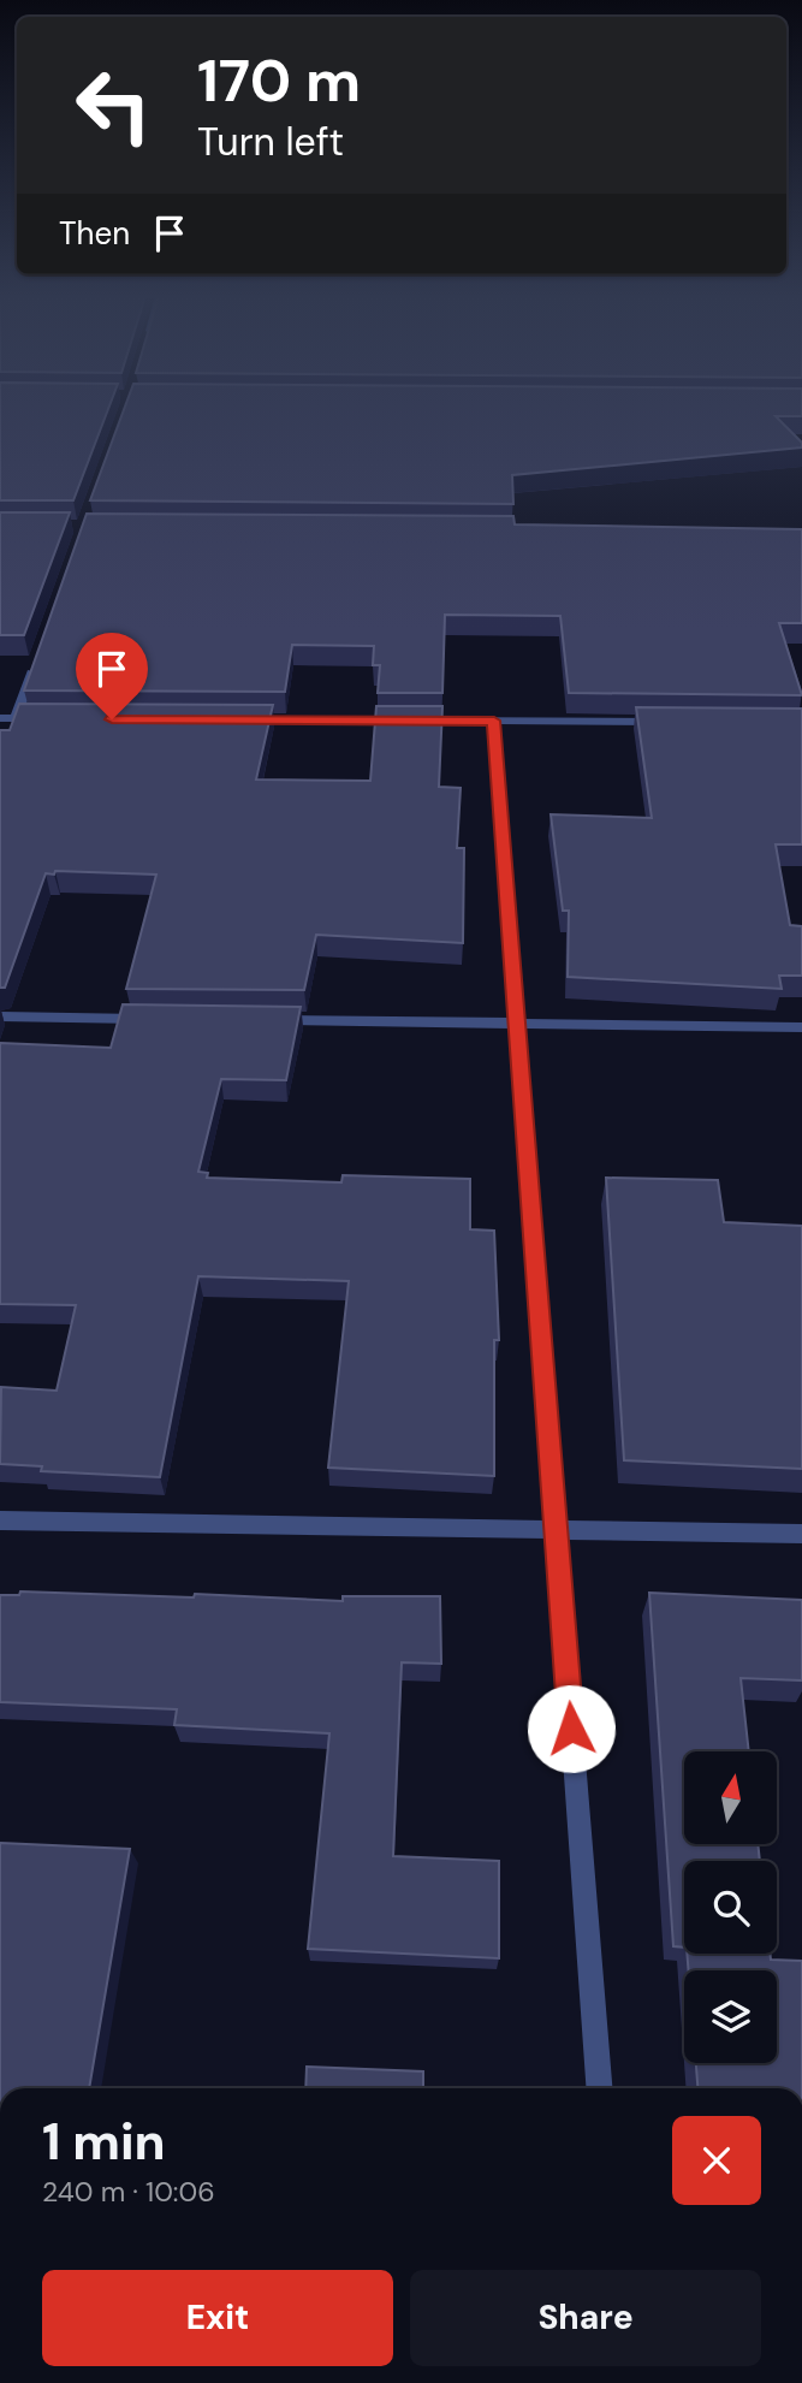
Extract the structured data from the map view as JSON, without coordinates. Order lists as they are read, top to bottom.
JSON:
{
  "north": "top",
  "page": {
    "turn": ["170 m", "Turn left"],
    "then": "Then",
    "heading": ["1 min", "240 m · 10:06"],
    "buttons": ["Exit", "Share"]
  }
}
